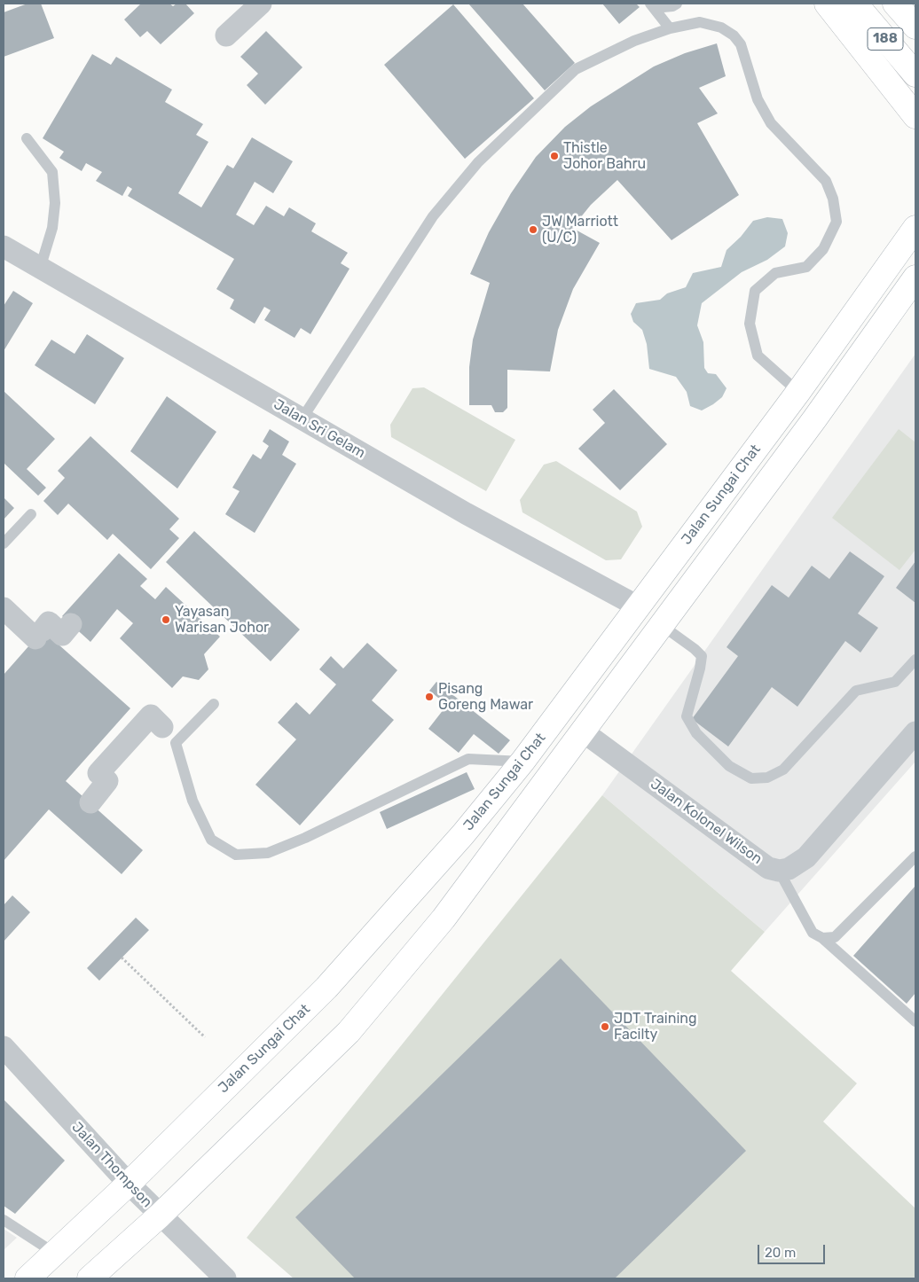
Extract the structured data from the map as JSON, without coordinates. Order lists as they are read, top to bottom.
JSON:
{
  "streets": {
    "main road": ["188", "Jalan Sungai Chat"],
    "street": ["Jalan Sri Gelam", "Jalan Kolonel Wilson", "Jalan Thompson"]
  },
  "crossings": [
    ["Jalan Sri Gelam", "Jalan Sungai Chat"],
    ["Jalan Sungai Chat", "Jalan Kolonel Wilson"],
    ["Jalan Sungai Chat", "Jalan Thompson"]
  ],
  "places": [
    "Thistle Johor Bahru",
    "JW Marriott (U/C)",
    "Yayasan Warisan Johor",
    "Pisang Goreng Mawar",
    "JDT Training Facilty"
  ],
  "scale_bar": "20 m"
}
